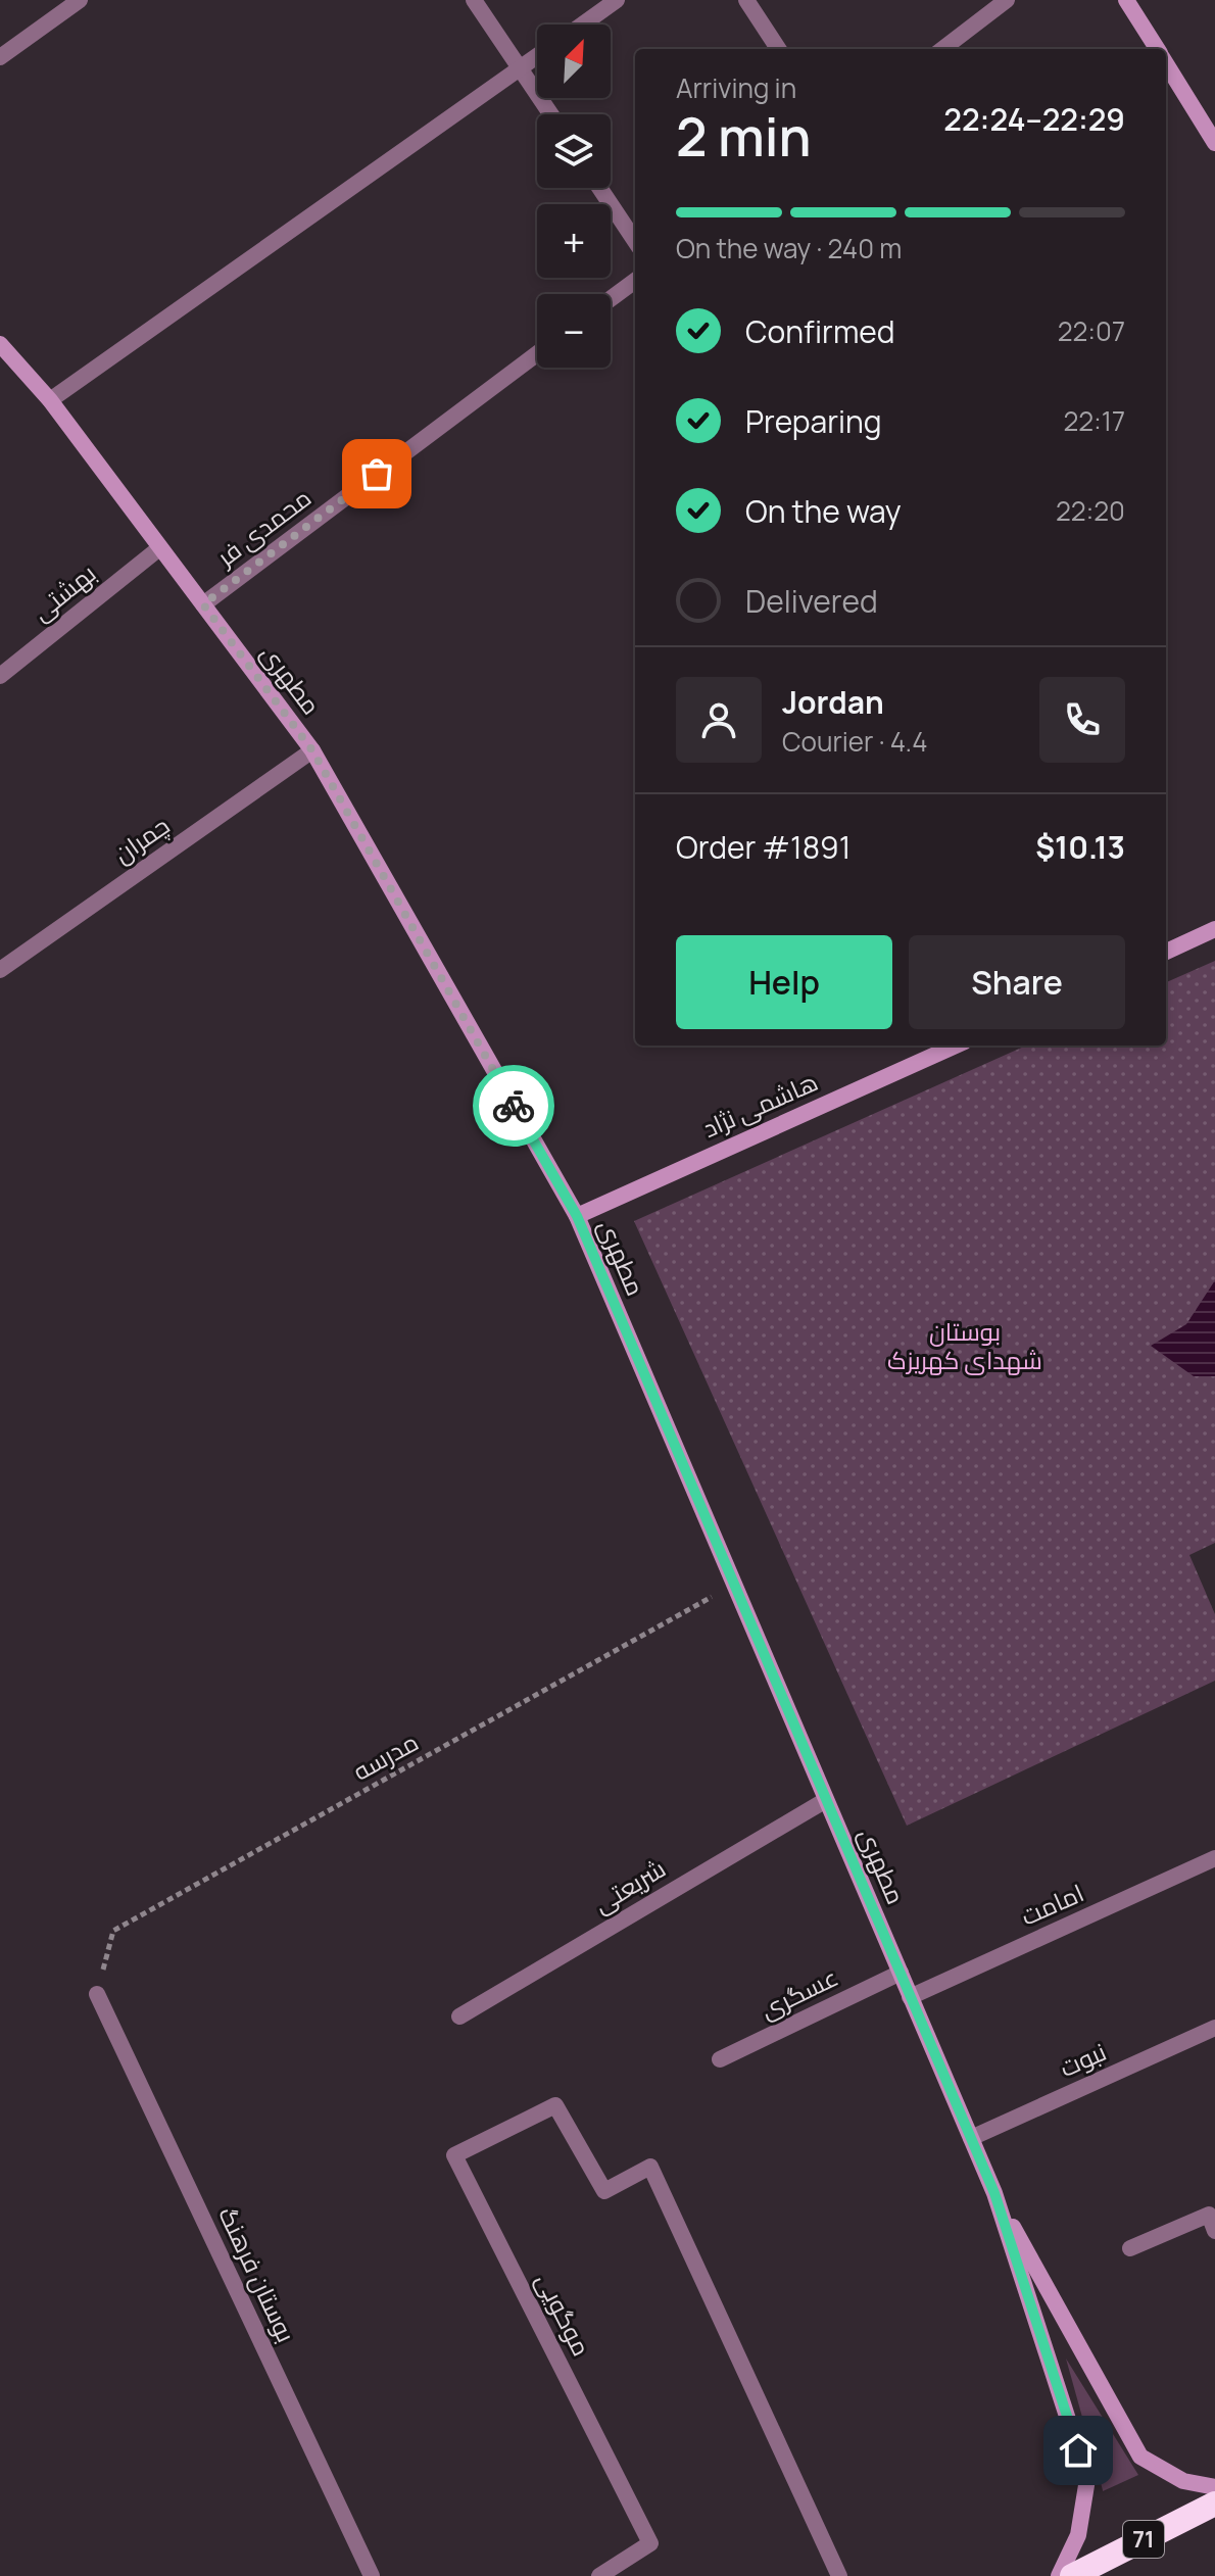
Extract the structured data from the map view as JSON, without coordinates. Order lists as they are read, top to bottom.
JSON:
{
  "streets": {
    "highway": ["71"],
    "street": [
      "محمدی فر",
      "بهشتی",
      "مطهری",
      "چمران",
      "هاشمی نژاد",
      "شریعتی",
      "امامت",
      "عسگری",
      "نبوت",
      "بوستان فرهنگ",
      "موگویی"
    ],
    "path": ["مدرسه"]
  },
  "crossings": [
    ["محمدی فر", "مطهری"],
    ["بهشتی", "مطهری"],
    ["مطهری", "چمران"],
    ["مطهری", "هاشمی نژاد"],
    ["مطهری", "مدرسه"],
    ["مطهری", "شریعتی"],
    ["مطهری", "امامت"],
    ["مطهری", "عسگری"],
    ["مطهری", "نبوت"],
    ["مدرسه", "بوستان فرهنگ"]
  ],
  "parks": ["بوستان شهدای کهریزک"],
  "north": "top right",
  "page": {
    "map_buttons": ["+", "−"],
    "heading": ["2 min", "Arriving in", "22:24–22:29"],
    "panel": [
      "Jordan",
      "Courier · 4.4",
      "Order #1891",
      "$10.13"
    ],
    "bar": "On the way · 240 m",
    "list": [
      ["Confirmed", "22:07"],
      ["Preparing", "22:17"],
      ["On the way", "22:20"],
      "Delivered"
    ],
    "buttons": ["Help", "Share"]
  }
}
